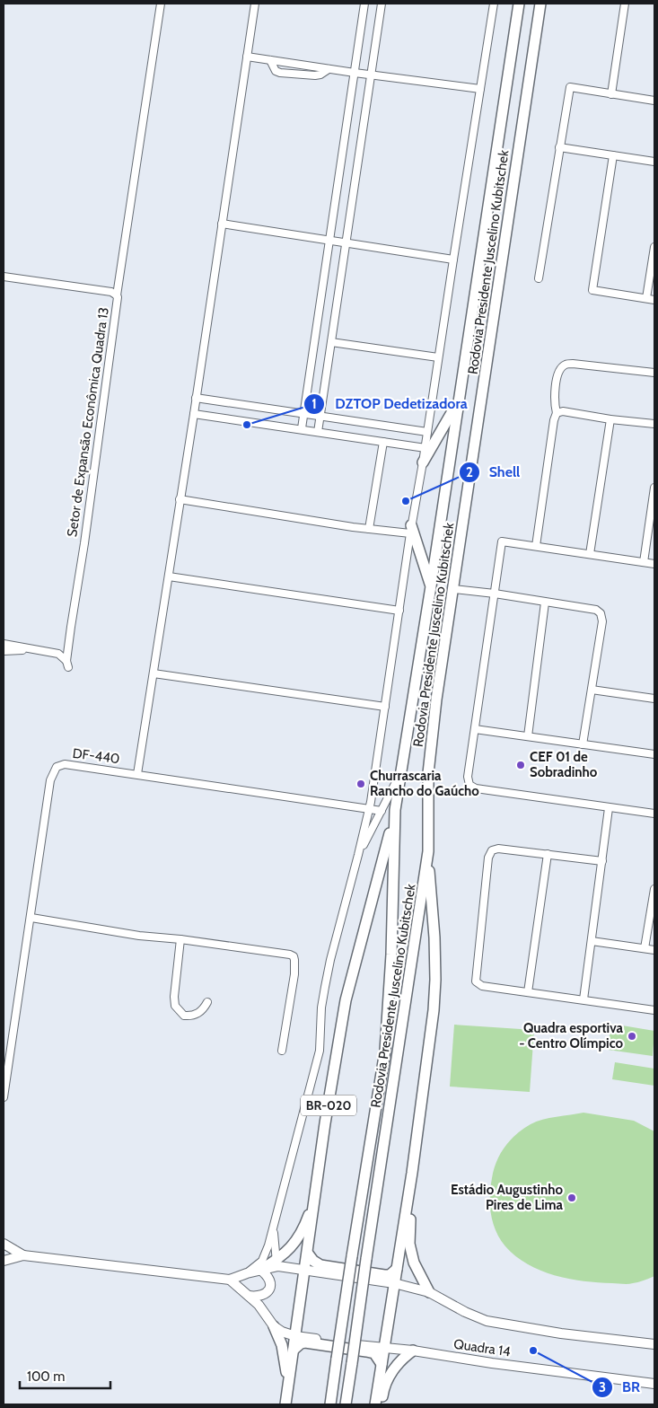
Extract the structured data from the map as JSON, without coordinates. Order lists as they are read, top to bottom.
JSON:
{
  "streets": {
    "highway": ["Rodovia Presidente Juscelino Kubitschek", "BR-020"],
    "main road": ["Quadra 14"],
    "street": ["Setor de Expansão Econômica Quadra 13", "DF-440"]
  },
  "crossings": [
    ["Rodovia Presidente Juscelino Kubitschek", "BR-020"],
    ["BR-020", "Quadra 14"]
  ],
  "places": [
    "DZTOP Dedetizadora",
    "Shell",
    "CEF 01 de Sobradinho",
    "Churrascaria Rancho do Gaúcho",
    "Quadra esportiva - Centro Olímpico",
    "Estádio Augustinho Pires de Lima",
    "BR"
  ],
  "scale_bar": "100 m"
}
